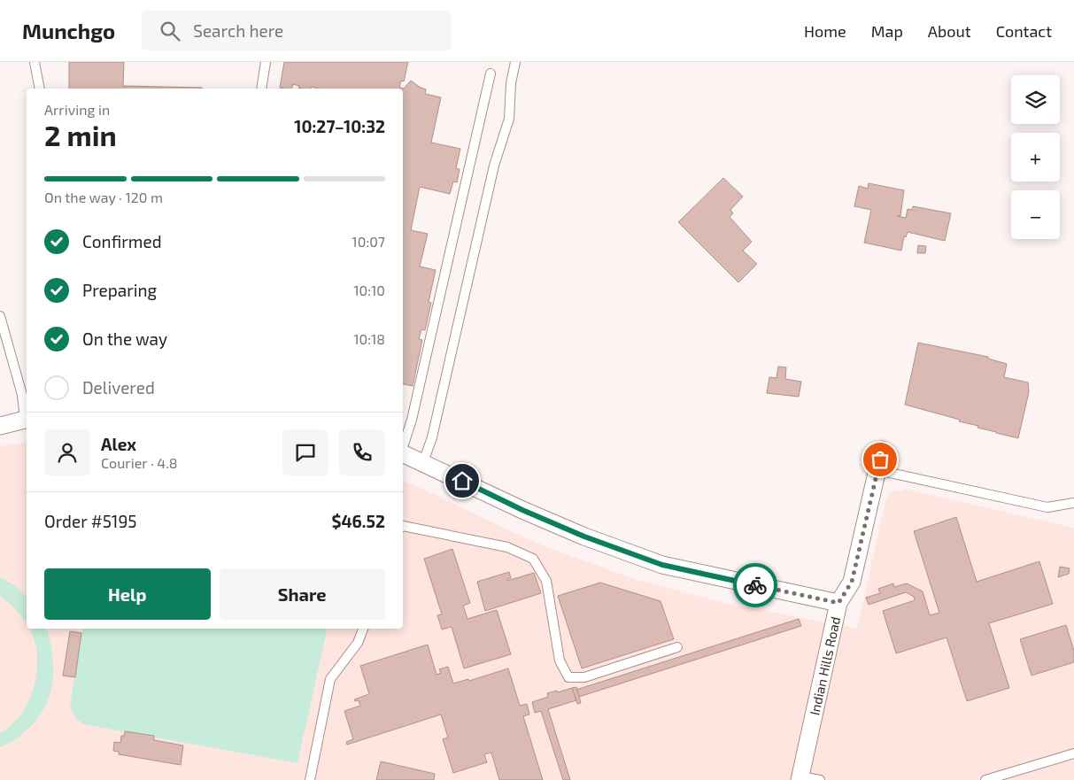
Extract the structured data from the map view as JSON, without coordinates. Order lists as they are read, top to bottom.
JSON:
{
  "streets": {
    "street": ["Indian Hills Road"]
  },
  "page": {
    "header": "Munchgo",
    "search": "Search here",
    "nav": [
      "Home",
      "Map",
      "About",
      "Contact"
    ],
    "map_buttons": ["+", "−"],
    "heading": ["2 min", "Arriving in", "10:27–10:32"],
    "panel": [
      "Alex",
      "Courier · 4.8",
      "Order #5195",
      "$46.52"
    ],
    "bar": "On the way · 120 m",
    "list": [
      ["Confirmed", "10:07"],
      ["Preparing", "10:10"],
      ["On the way", "10:18"],
      "Delivered"
    ],
    "buttons": ["Help", "Share"]
  }
}
